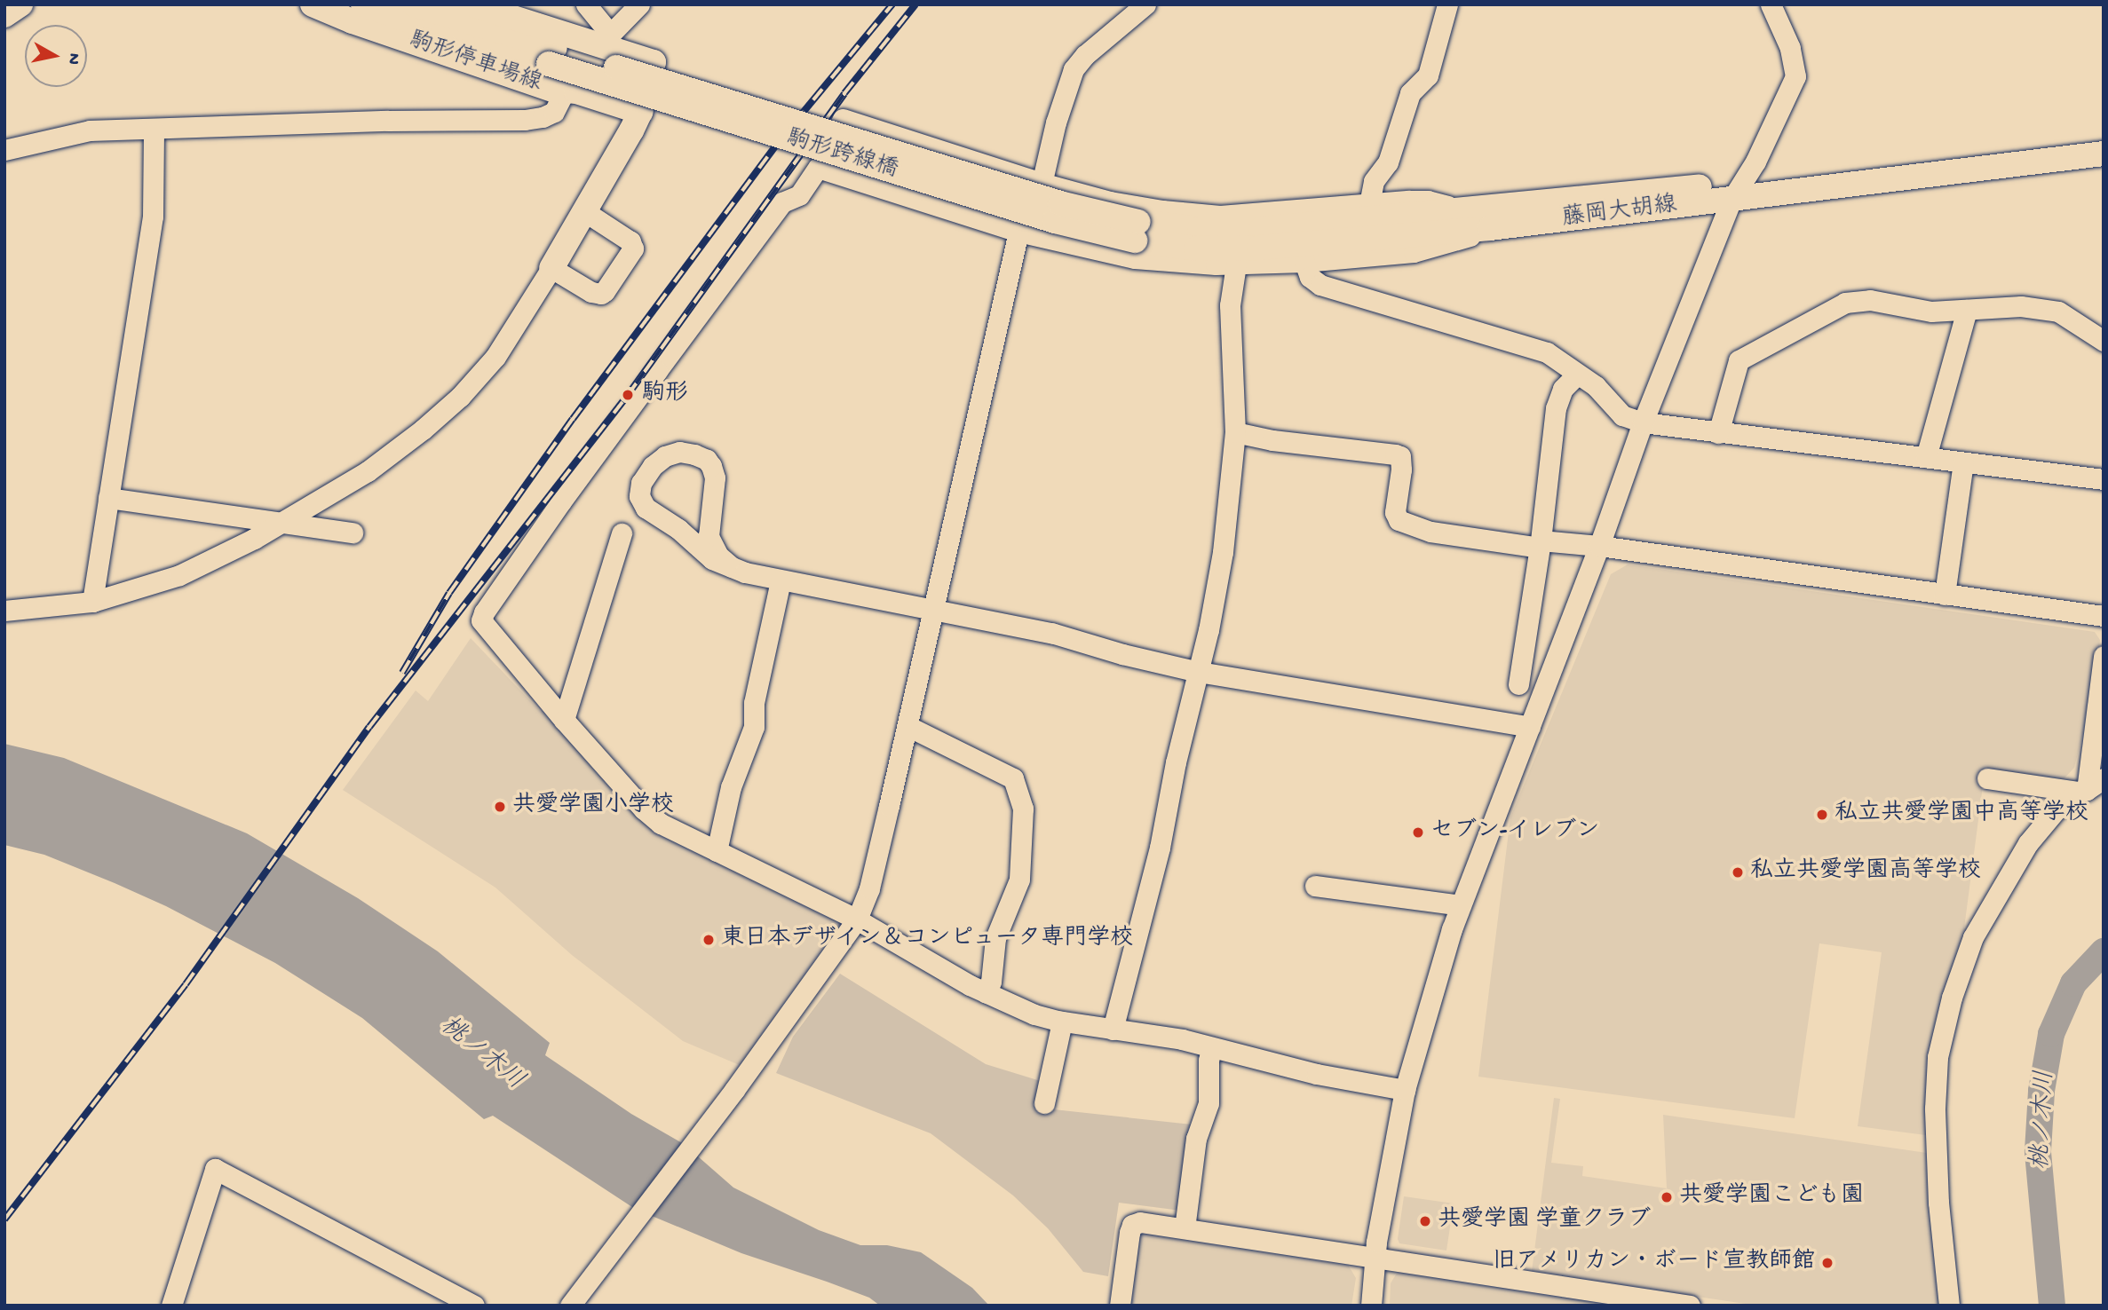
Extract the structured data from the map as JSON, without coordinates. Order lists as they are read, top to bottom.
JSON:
{
  "streets": {
    "main road": ["駒形停車場線", "駒形跨線橋", "藤岡大胡線"]
  },
  "crossings": [
    ["駒形跨線橋", "藤岡大胡線"]
  ],
  "water": ["桃ノ木川"],
  "places": [
    "駒形",
    "共愛学園小学校",
    "私立共愛学園中高等学校",
    "セブン-イレブン",
    "私立共愛学園高等学校",
    "東日本デザイン＆コンピュータ専門学校",
    "共愛学園こども園",
    "共愛学園 学童クラブ",
    "旧アメリカン・ボード宣教師館"
  ],
  "north": "right"
}
